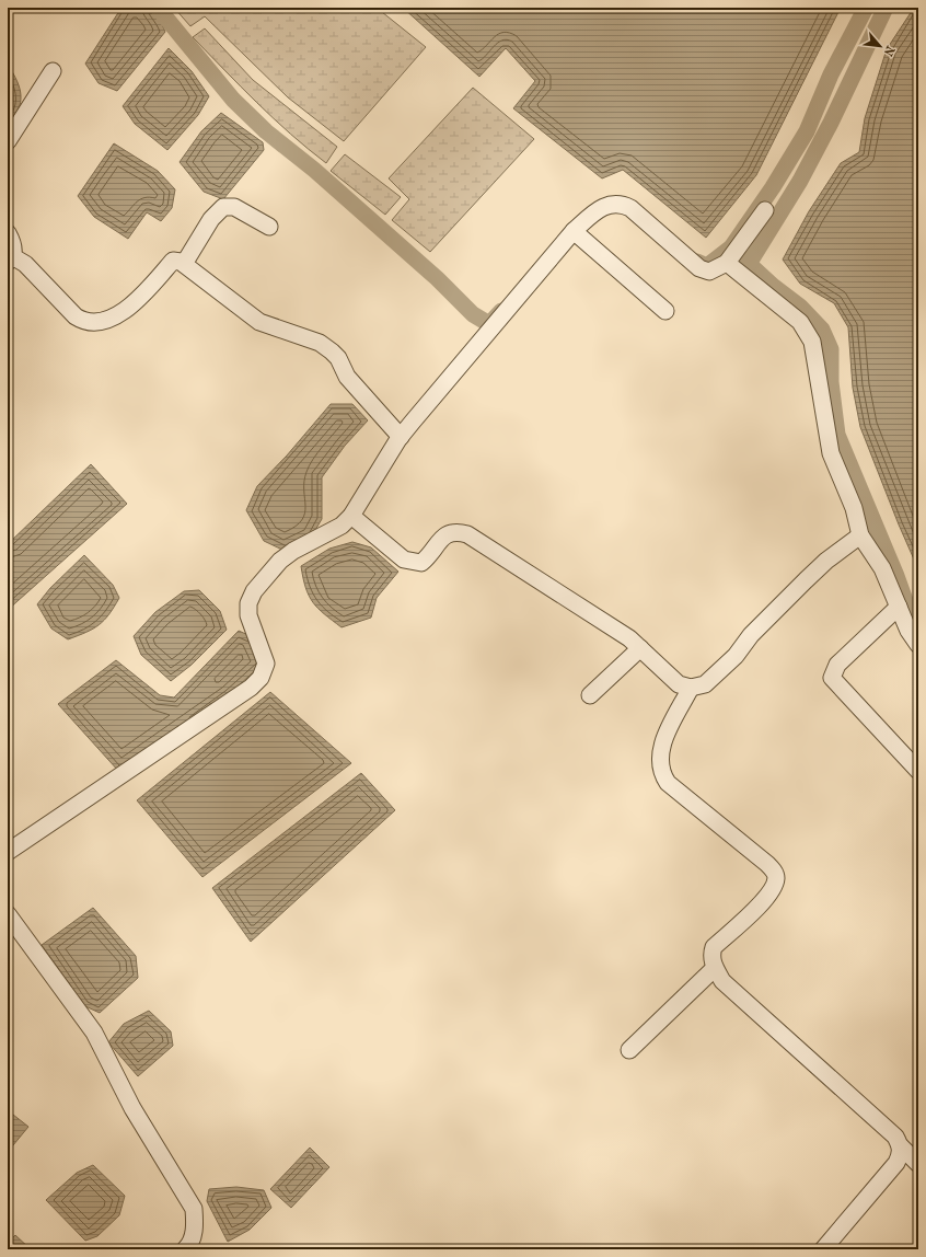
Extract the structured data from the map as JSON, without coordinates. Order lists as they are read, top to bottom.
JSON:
{
  "north": "bottom right"
}
